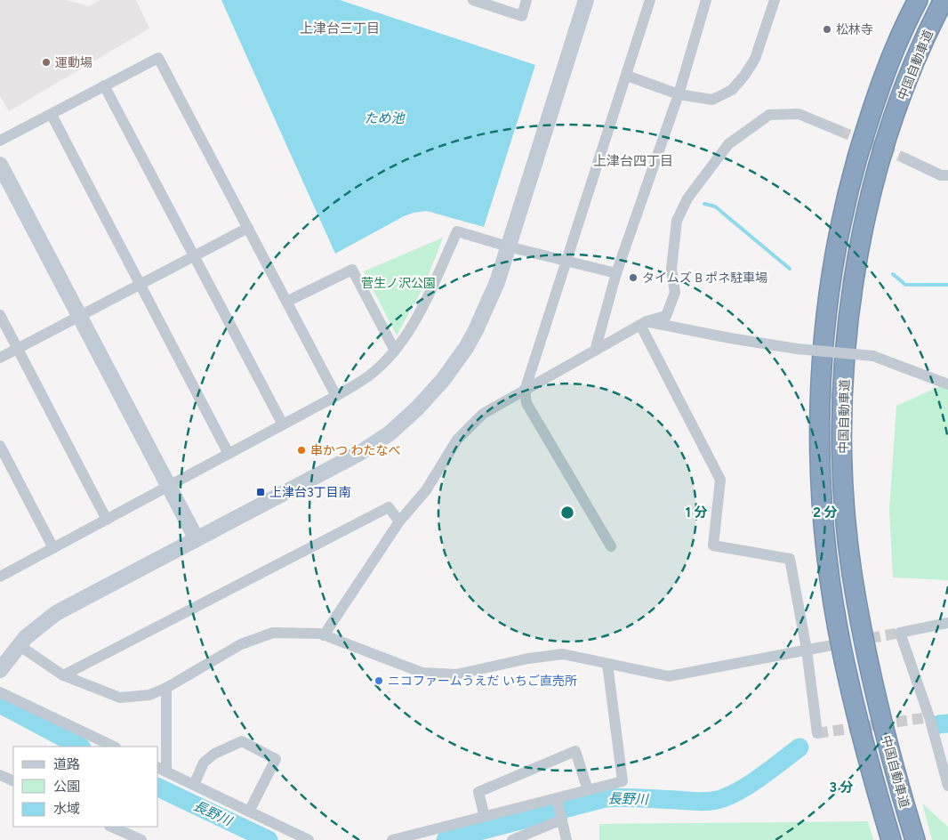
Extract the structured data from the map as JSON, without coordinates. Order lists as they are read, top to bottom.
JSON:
{
  "streets": {
    "highway": ["中国自動車道"]
  },
  "districts": ["上津台三丁目", "上津台四丁目"],
  "water": ["ため池", "長野川"],
  "parks": ["菅生ノ沢公園"],
  "places": {
    "other": [
      "松林寺",
      "運動場",
      "タイムズ B ポネ駐車場",
      "串かつ わたなべ",
      "ニコファームうえだ いちご直売所"
    ],
    "transit": ["上津台3丁目南"]
  },
  "legend": ["道路", "公園", "水域"],
  "rings": ["1 分", "2 分", "3 分"]
}
